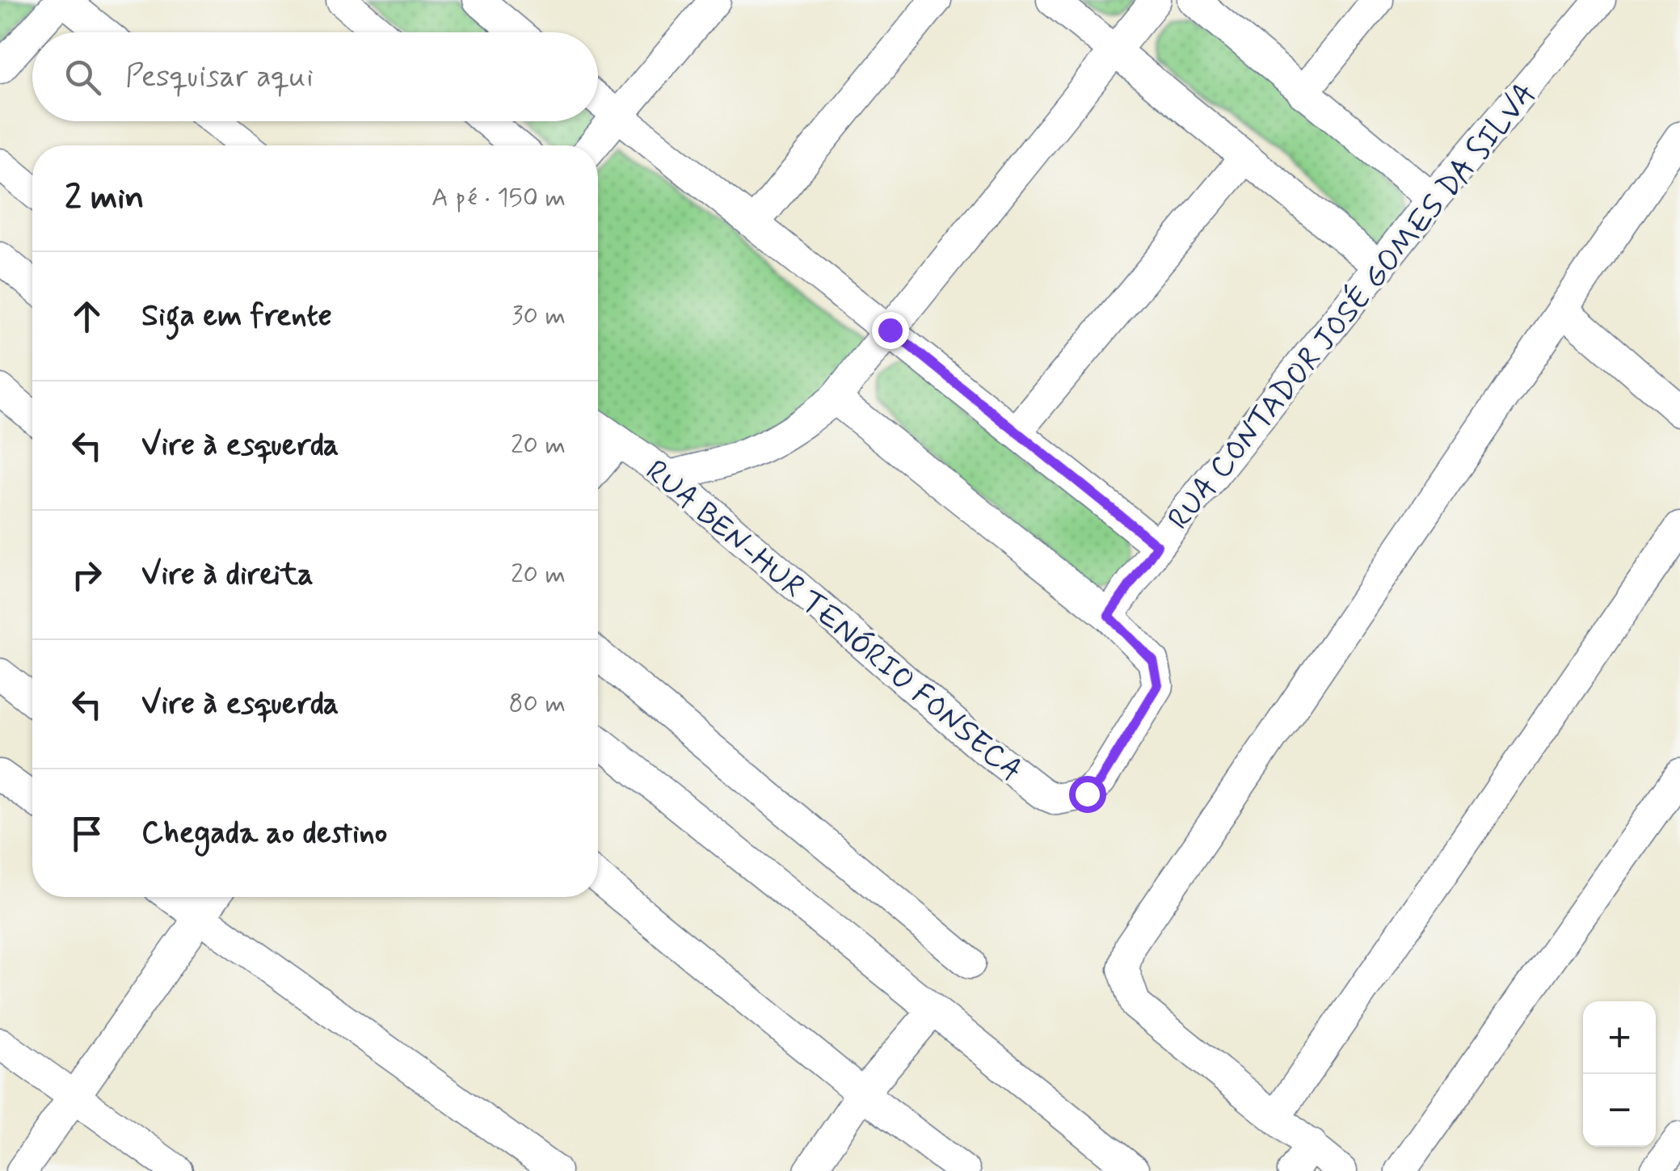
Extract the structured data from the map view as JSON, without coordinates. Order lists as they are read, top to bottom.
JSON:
{
  "streets": {
    "street": ["RUA CONTADOR JOSÉ GOMES DA SILVA", "RUA BEN-HUR TENÓRIO FONSECA"]
  },
  "crossings": [
    ["RUA CONTADOR JOSÉ GOMES DA SILVA", "RUA BEN-HUR TENÓRIO FONSECA"]
  ],
  "page": {
    "search": "Pesquisar aqui",
    "heading": ["2 min", "A pé · 150 m"],
    "list": [
      ["Siga em frente", "30 m"],
      ["Vire à esquerda", "20 m"],
      ["Vire à direita", "20 m"],
      ["Vire à esquerda", "80 m"],
      "Chegada ao destino"
    ],
    "map_buttons": ["+", "−"]
  }
}
